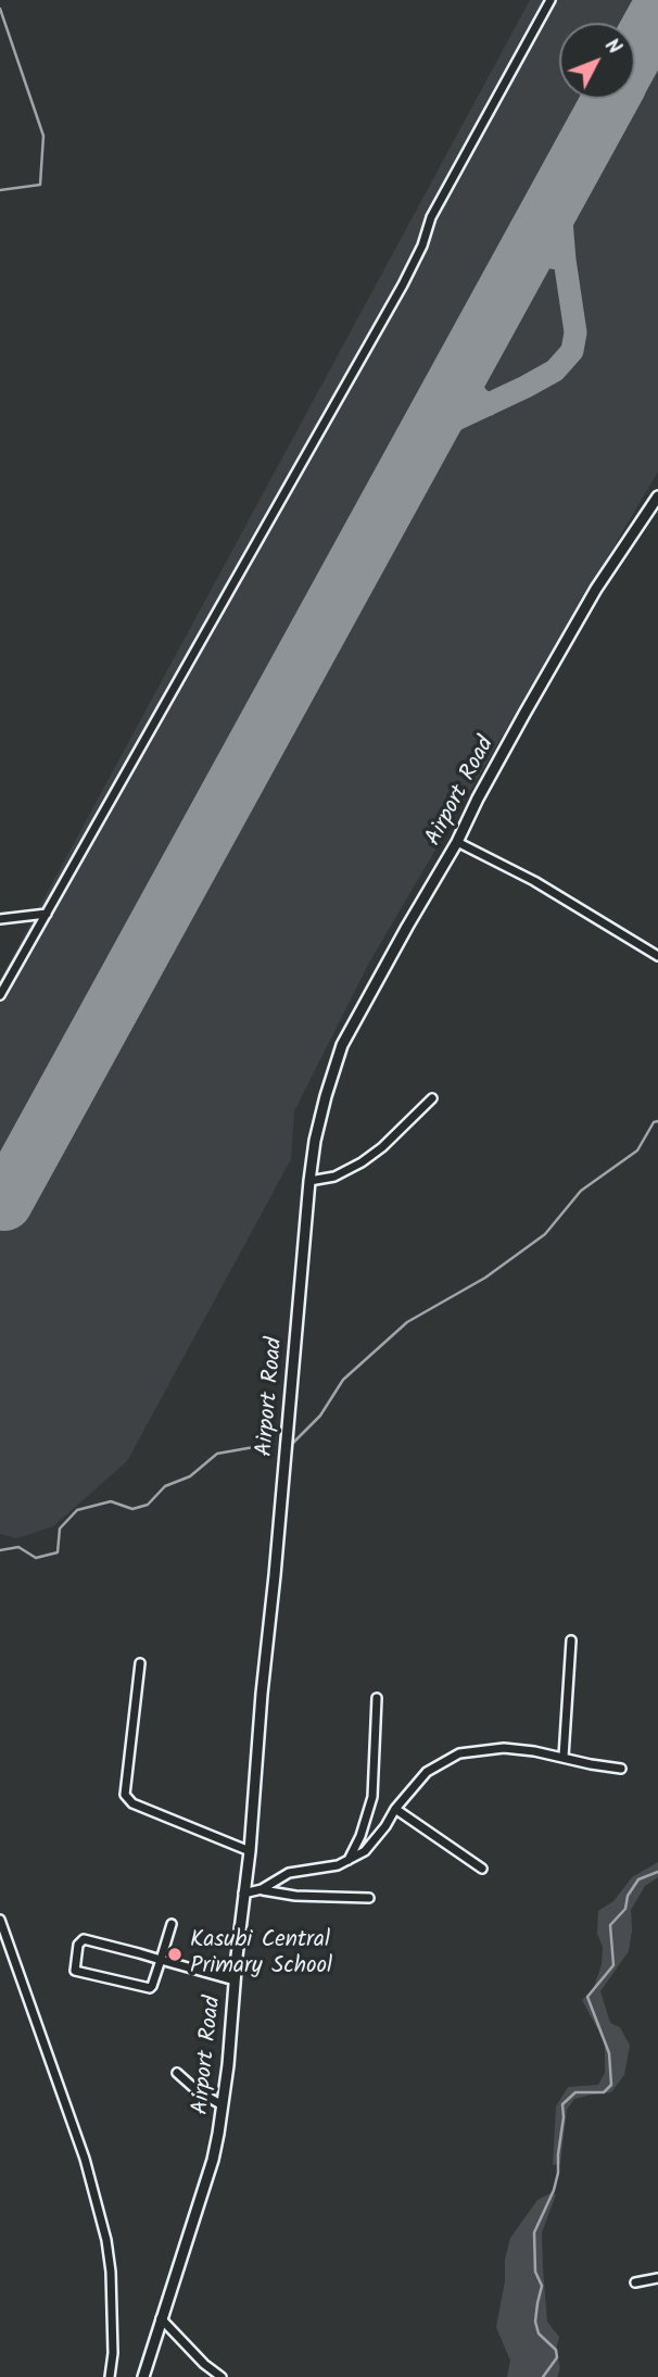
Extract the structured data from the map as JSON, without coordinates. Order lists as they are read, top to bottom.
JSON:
{
  "streets": {
    "street": ["Airport Road"]
  },
  "places": ["Kasubi Central Primary School"],
  "north": "top right"
}
